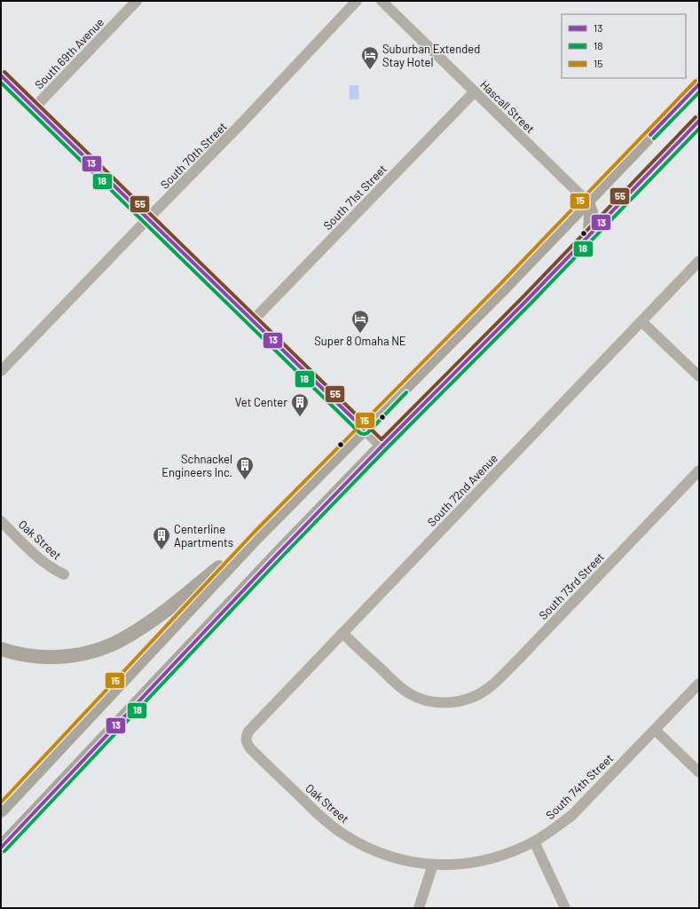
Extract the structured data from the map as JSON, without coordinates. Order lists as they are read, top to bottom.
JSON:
{
  "streets": {
    "street": [
      "South 69th Avenue",
      "Hascall Street",
      "South 70th Street",
      "South 71st Street",
      "South 72nd Avenue",
      "Oak Street",
      "South 73rd Street",
      "South 74th Street"
    ]
  },
  "crossings": [
    ["Hascall Street", "South 71st Street"],
    ["South 72nd Avenue", "Oak Street"],
    ["South 72nd Avenue", "South 73rd Street"],
    ["Oak Street", "South 74th Street"]
  ],
  "places": {
    "hotel": ["Suburban Extended Stay Hotel", "Super 8 Omaha NE"],
    "building": ["Vet Center", "Schnackel Engineers Inc.", "Centerline Apartments"]
  },
  "lines": [
    "transit line 55",
    "transit line 13",
    "transit line 15",
    "transit line 18"
  ],
  "legend": ["13", "18", "15"]
}
